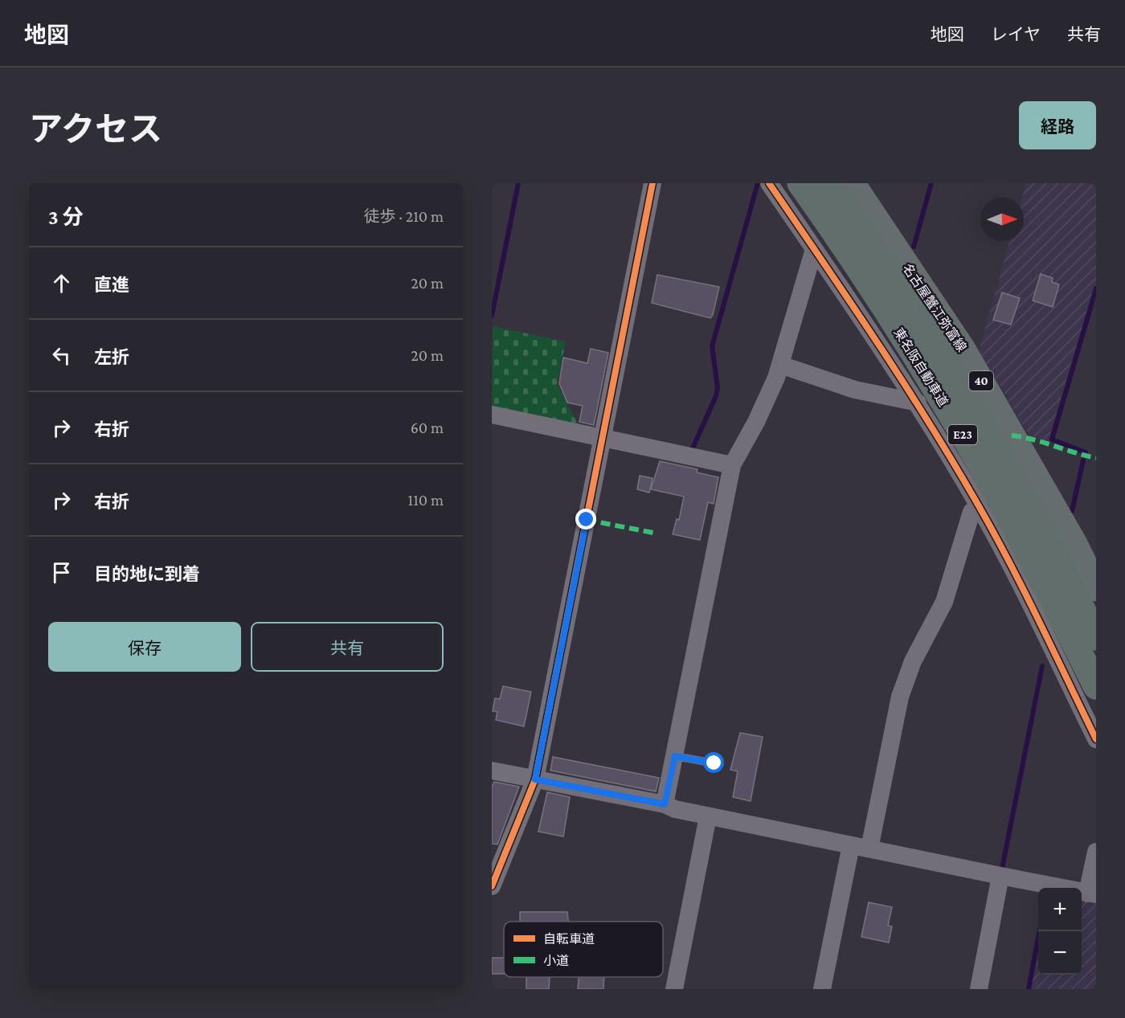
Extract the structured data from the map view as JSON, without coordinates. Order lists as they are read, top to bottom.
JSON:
{
  "streets": {
    "highway": ["東名阪自動車道", "E23"],
    "main road": ["名古屋蟹江弥富線", "40"]
  },
  "legend": ["自転車道", "小道"],
  "north": "right",
  "page": {
    "header": "地図",
    "nav": ["地図", "レイヤ", "共有"],
    "title": "アクセス",
    "buttons": [
      "経路",
      ["保存", "共有"]
    ],
    "heading": ["3 分", "徒歩 · 210 m"],
    "list": [
      ["直進", "20 m"],
      ["左折", "20 m"],
      ["右折", "60 m"],
      ["右折", "110 m"],
      "目的地に到着"
    ],
    "map_buttons": ["+", "−"]
  }
}
